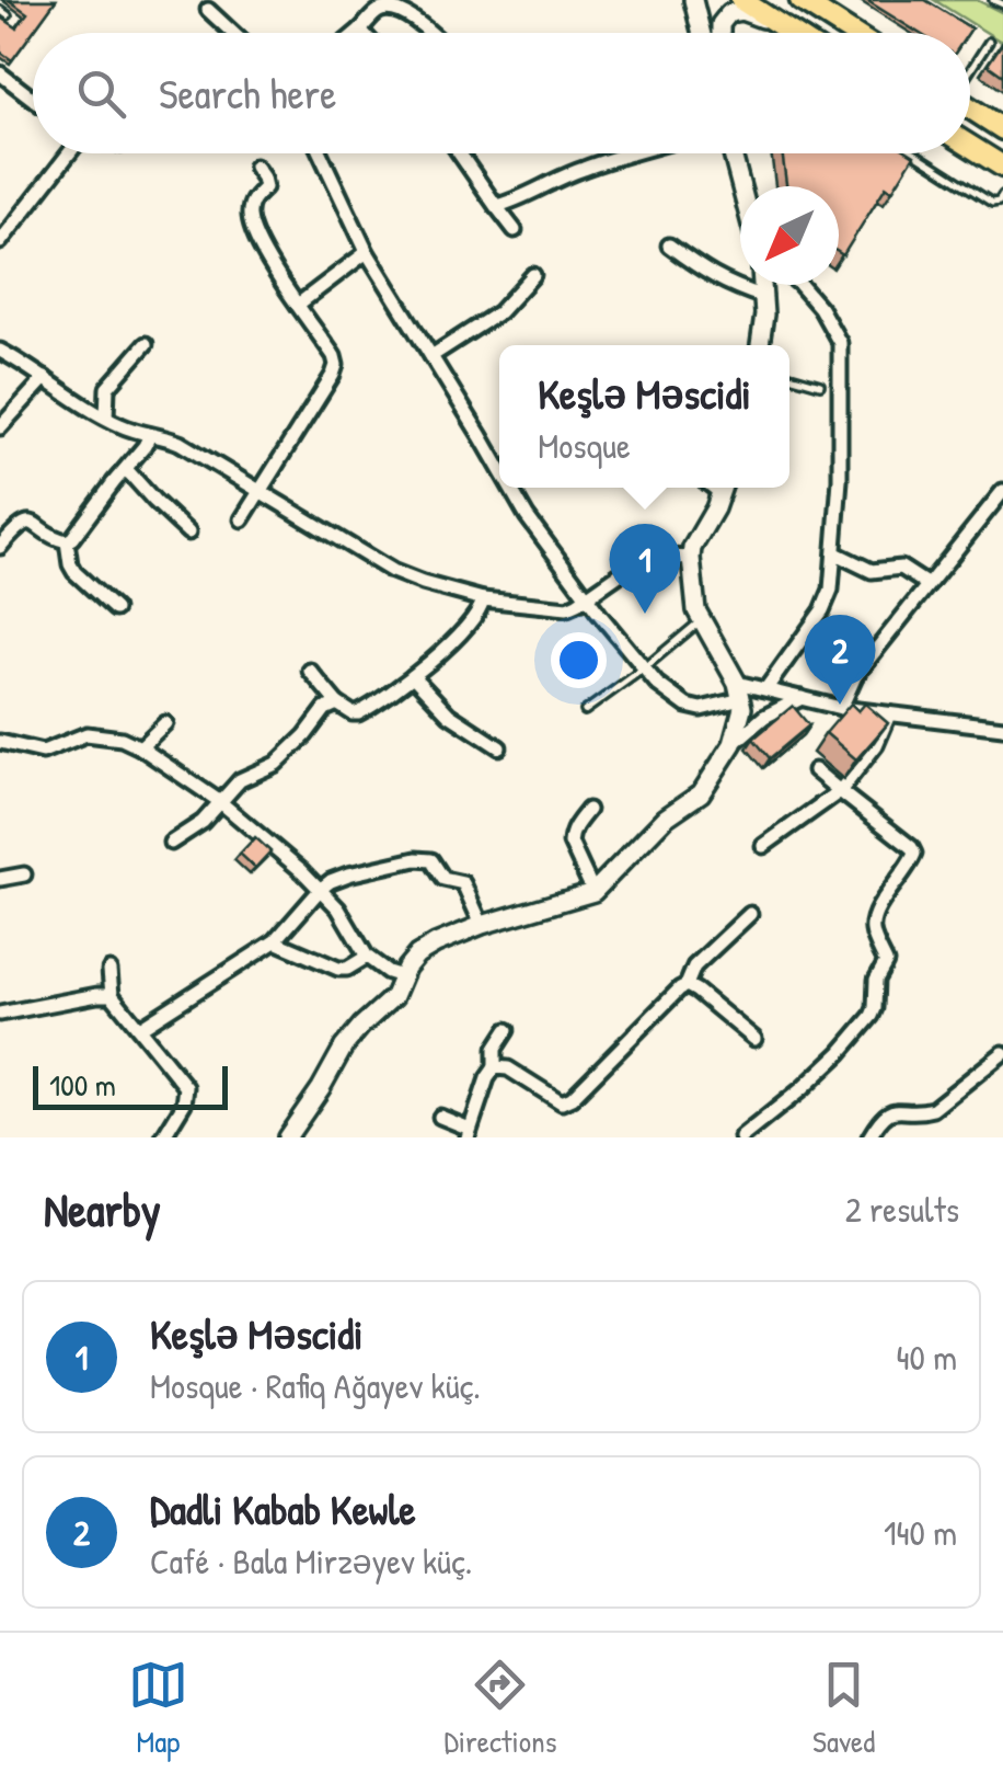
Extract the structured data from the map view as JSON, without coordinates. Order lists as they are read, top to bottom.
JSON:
{
  "scale_bar": "100 m",
  "north": "bottom left",
  "page": {
    "search": "Search here",
    "popup": ["Keşlə Məscidi", "Mosque"],
    "pins": ["1", "2"],
    "scale": "100 m",
    "heading": ["Nearby", "2 results"],
    "list": [
      {
        "mark": "1",
        "name": "Keşlə Məscidi",
        "note": "Mosque · Rafiq Ağayev küç.",
        "value": "40 m"
      },
      {
        "mark": "2",
        "name": "Dadli Kabab Kewle",
        "note": "Café · Bala Mirzəyev küç.",
        "value": "140 m"
      }
    ],
    "nav": ["Map", "Directions", "Saved"]
  }
}
